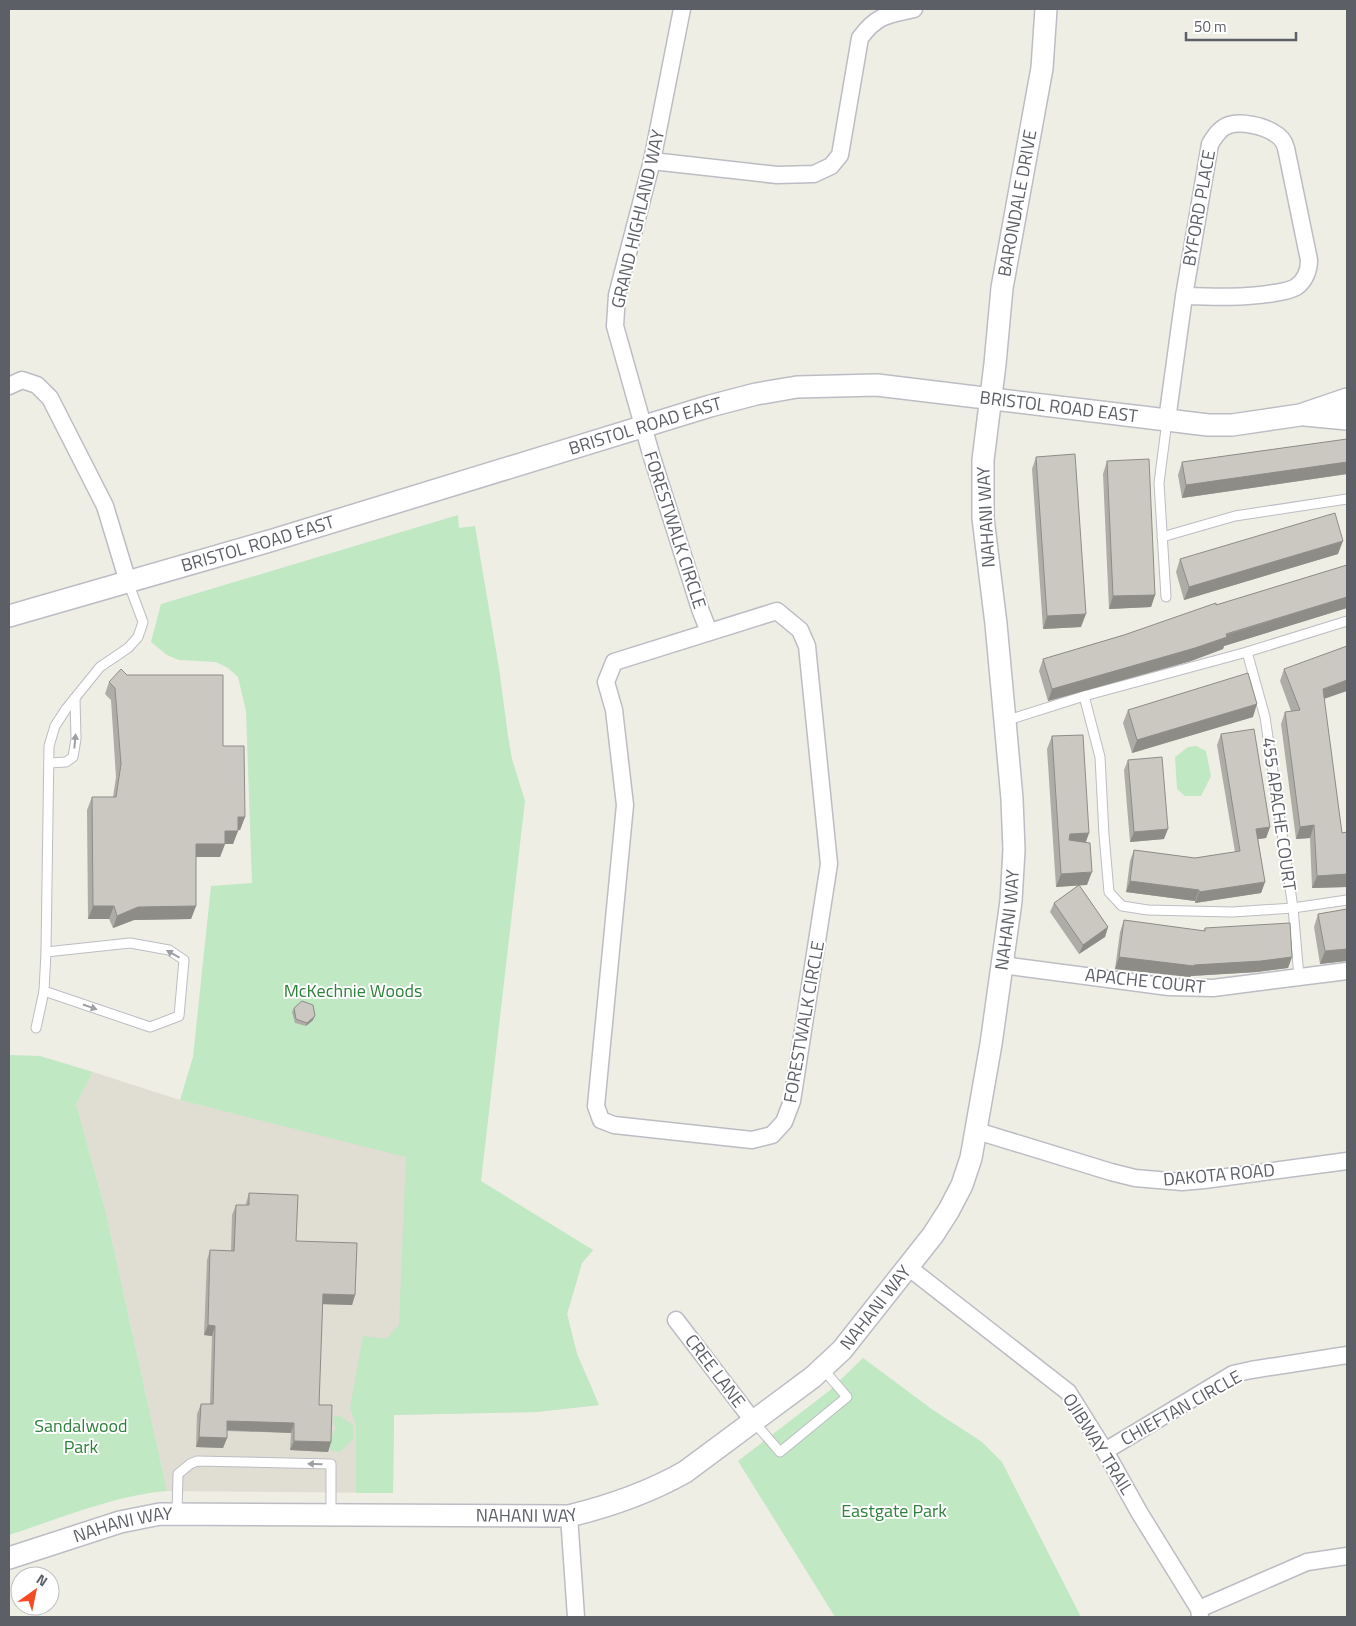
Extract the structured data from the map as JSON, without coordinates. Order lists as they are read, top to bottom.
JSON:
{
  "streets": {
    "street": [
      "BARONDALE DRIVE",
      "BYFORD PLACE",
      "GRAND HIGHLAND WAY",
      "BRISTOL ROAD EAST",
      "NAHANI WAY",
      "FORESTWALK CIRCLE",
      "APACHE COURT",
      "DAKOTA ROAD",
      "CREE LANE",
      "CHIEFTAN CIRCLE",
      "OJIBWAY TRAIL"
    ],
    "lane": ["455 APACHE COURT"]
  },
  "crossings": [
    ["BARONDALE DRIVE", "BRISTOL ROAD EAST"],
    ["BARONDALE DRIVE", "NAHANI WAY"],
    ["BYFORD PLACE", "BRISTOL ROAD EAST"],
    ["GRAND HIGHLAND WAY", "BRISTOL ROAD EAST"],
    ["GRAND HIGHLAND WAY", "FORESTWALK CIRCLE"],
    ["BRISTOL ROAD EAST", "NAHANI WAY"],
    ["BRISTOL ROAD EAST", "FORESTWALK CIRCLE"],
    ["NAHANI WAY", "APACHE COURT"],
    ["NAHANI WAY", "DAKOTA ROAD"],
    ["NAHANI WAY", "CREE LANE"],
    ["NAHANI WAY", "OJIBWAY TRAIL"],
    ["455 APACHE COURT", "APACHE COURT"],
    ["CHIEFTAN CIRCLE", "OJIBWAY TRAIL"]
  ],
  "parks": ["McKechnie Woods", "Sandalwood Park", "Eastgate Park"],
  "scale_bar": "50 m",
  "north": "top right"
}
